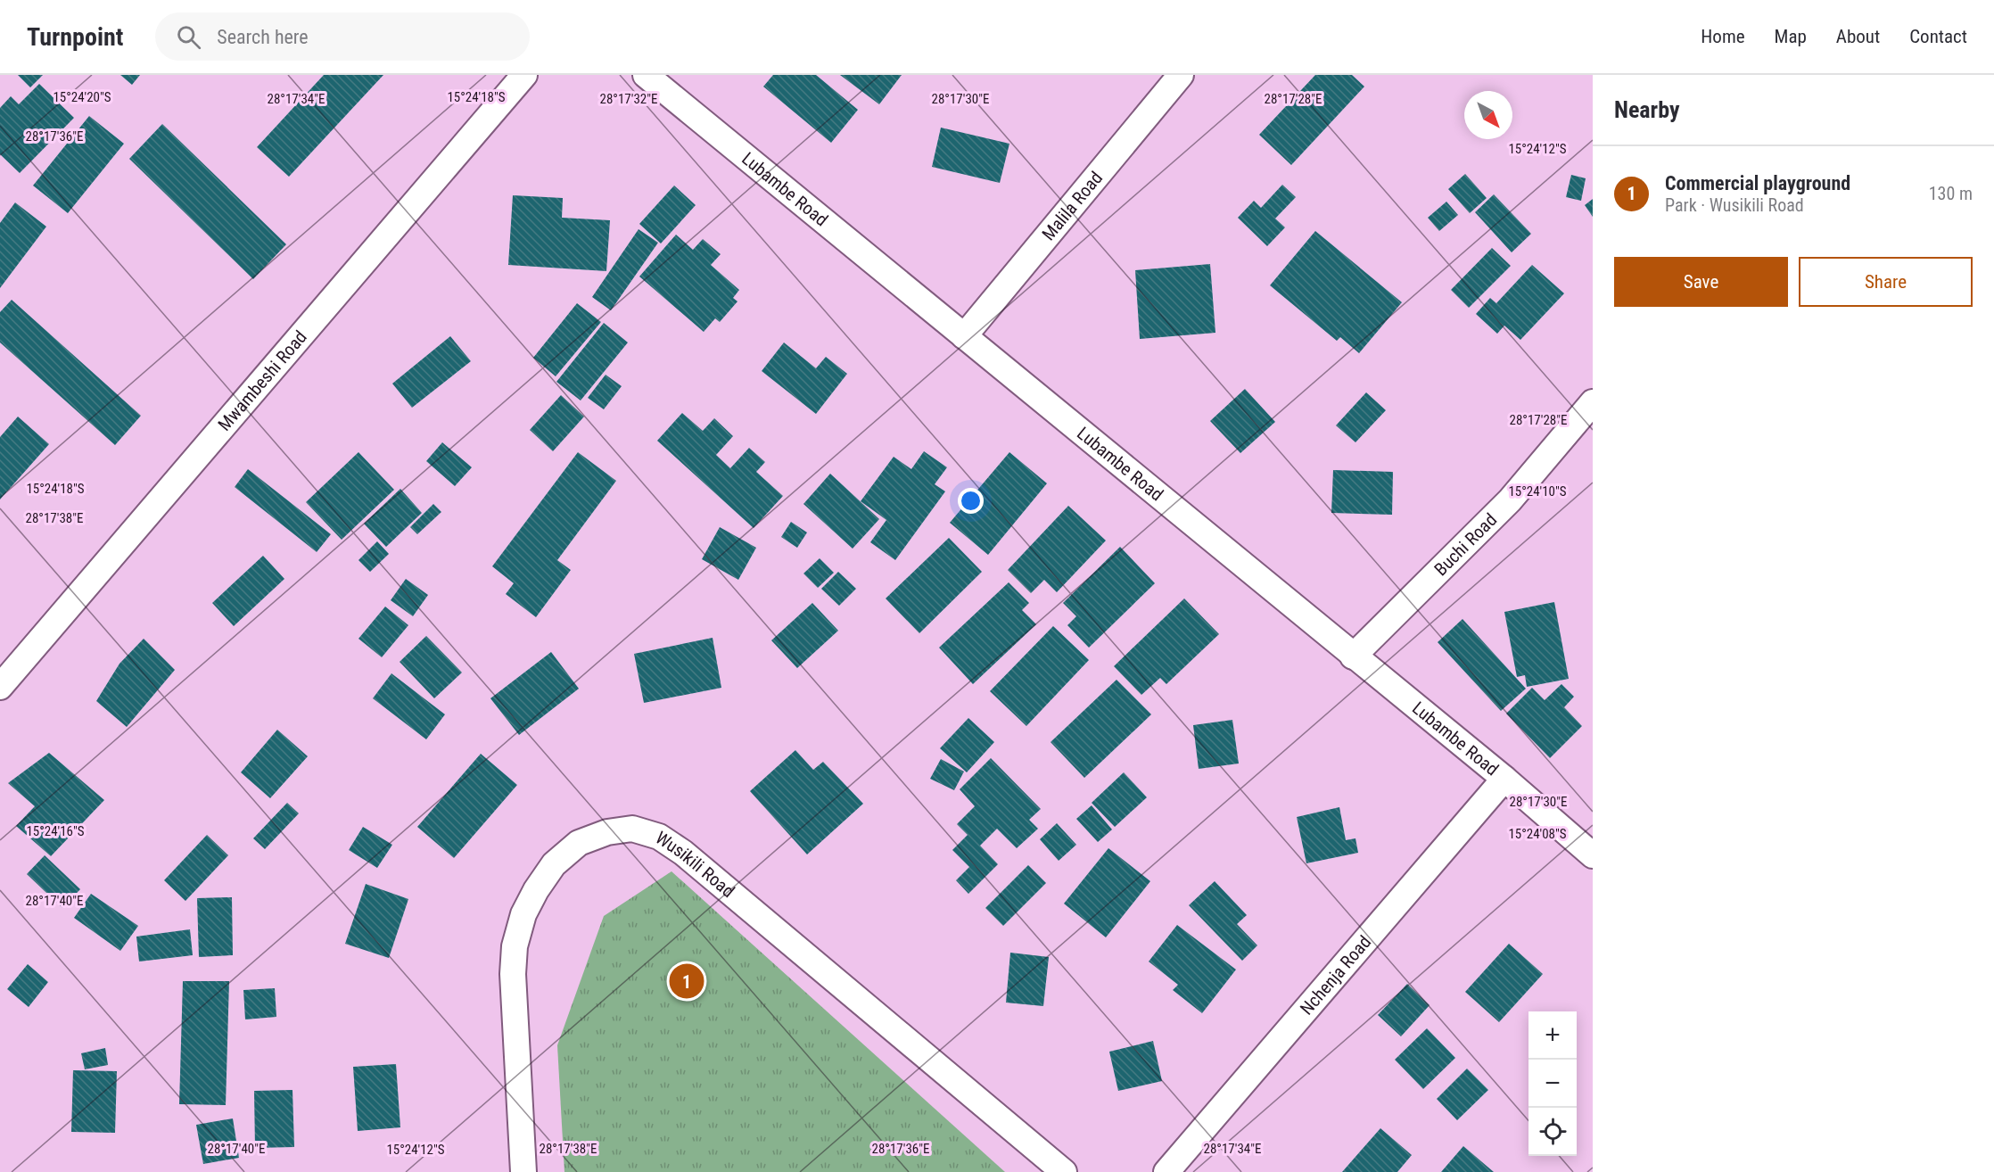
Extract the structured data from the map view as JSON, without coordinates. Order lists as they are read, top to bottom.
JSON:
{
  "streets": {
    "street": [
      "Lubambe Road",
      "Malila Road",
      "Mwambeshi Road",
      "Buchi Road",
      "Wusikili Road",
      "Nchenja Road"
    ]
  },
  "crossings": [
    ["Lubambe Road", "Malila Road"],
    ["Lubambe Road", "Buchi Road"],
    ["Lubambe Road", "Nchenja Road"]
  ],
  "north": "bottom right",
  "page": {
    "header": "Turnpoint",
    "search": "Search here",
    "nav": [
      "Home",
      "Map",
      "About",
      "Contact"
    ],
    "heading": "Nearby",
    "list": [
      {
        "mark": "1",
        "name": "Commercial playground",
        "note": "Park · Wusikili Road",
        "value": "130 m"
      }
    ],
    "buttons": ["Save", "Share"],
    "pins": "1",
    "map_buttons": ["+", "−"]
  },
  "coordinates": [
    "15°24'20\"S",
    "15°24'18\"S",
    "28°17'34\"E",
    "28°17'32\"E",
    "28°17'30\"E",
    "28°17'28\"E",
    "28°17'36\"E",
    "15°24'12\"S",
    "15°24'10\"S",
    "28°17'38\"E",
    "15°24'16\"S",
    "15°24'08\"S",
    "28°17'40\"E"
  ]
}
